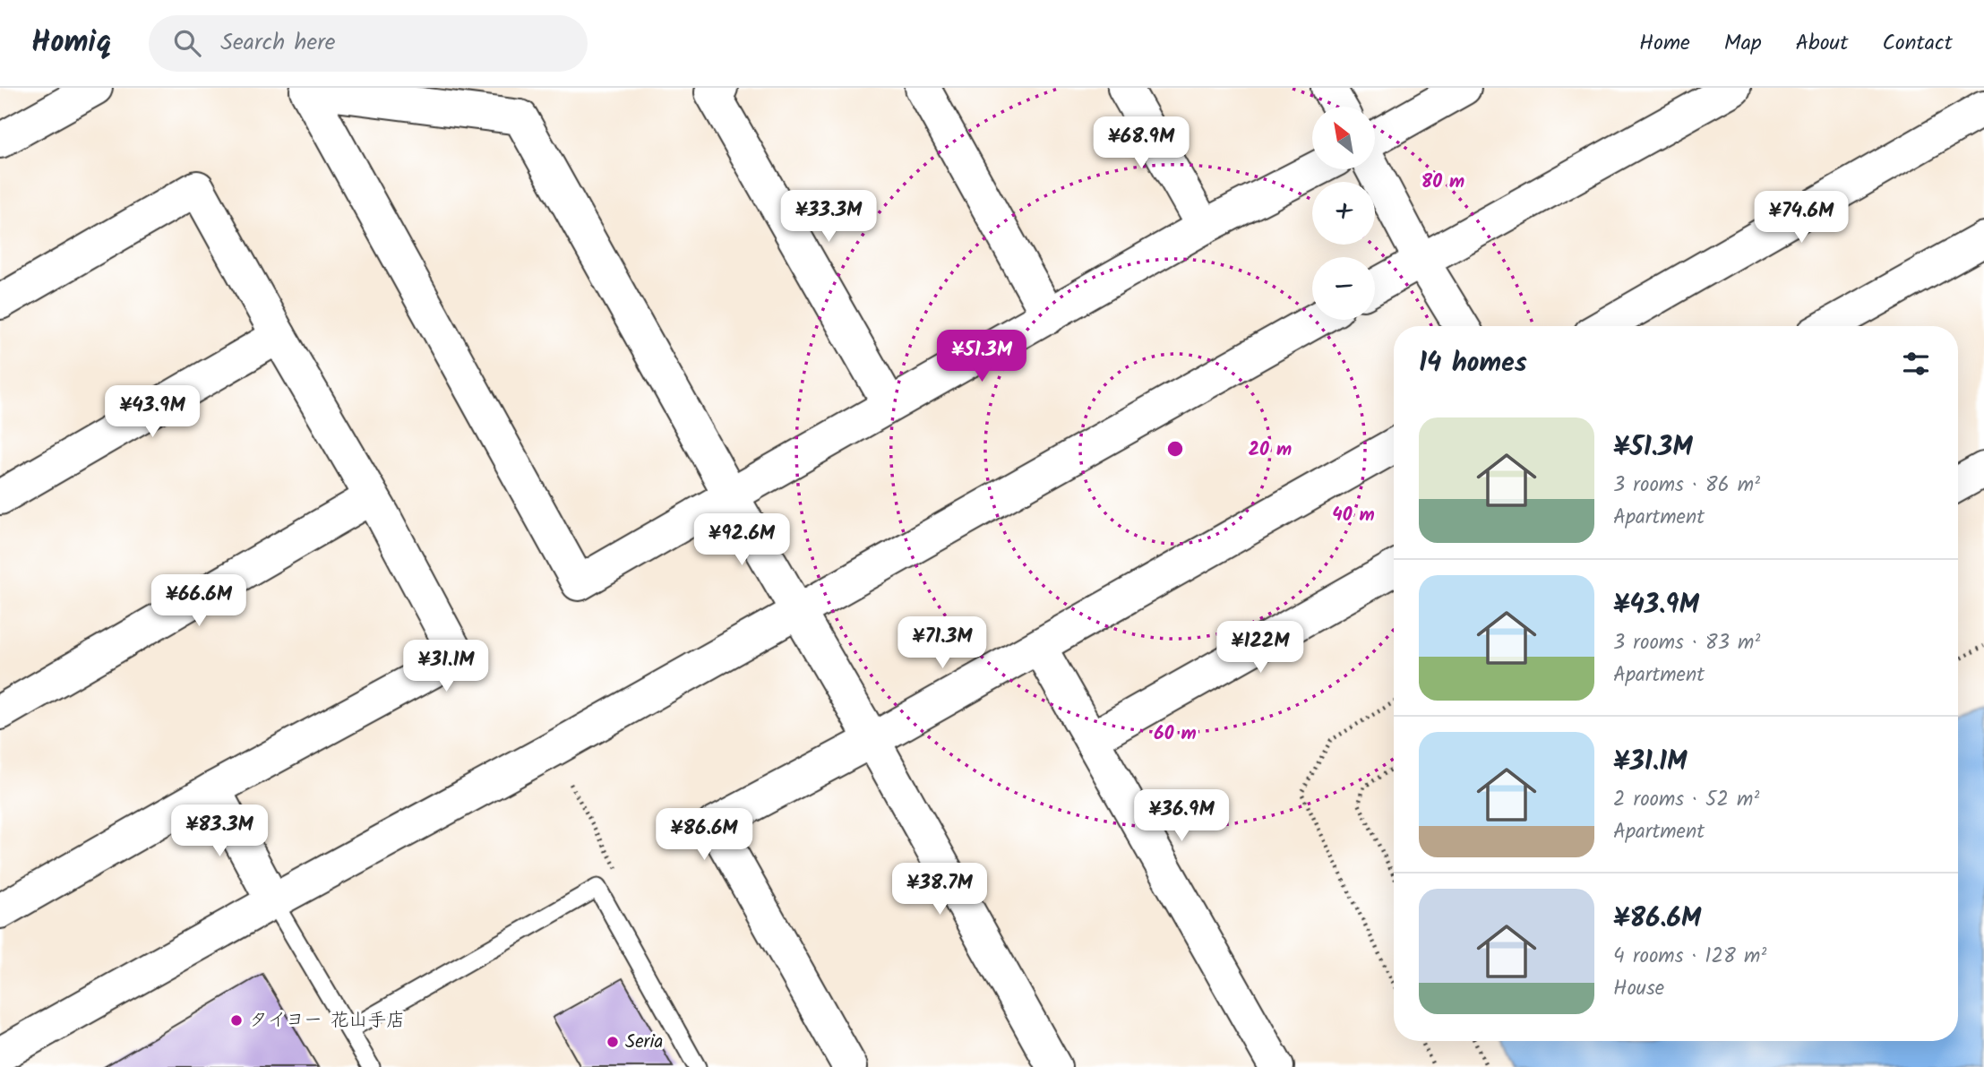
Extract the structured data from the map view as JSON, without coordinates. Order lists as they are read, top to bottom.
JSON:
{
  "places": ["タイヨー 花山手店", "Seria"],
  "north": "top left",
  "page": {
    "header": "Homiq",
    "search": "Search here",
    "nav": [
      "Home",
      "Map",
      "About",
      "Contact"
    ],
    "map_buttons": ["+", "−"],
    "price": [
      "¥68.9M",
      "¥33.3M",
      "¥74.6M",
      "¥51.3M",
      "¥43.9M",
      "¥92.6M",
      "¥66.6M",
      "¥71.3M",
      "¥122M",
      "¥31.1M",
      "¥36.9M",
      "¥83.3M",
      "¥86.6M",
      "¥38.7M"
    ],
    "heading": "14 homes",
    "list": [
      {
        "name": "¥51.3M",
        "note": "3 rooms · 86 m² · Apartment"
      },
      {
        "name": "¥43.9M",
        "note": "3 rooms · 83 m² · Apartment"
      },
      {
        "name": "¥31.1M",
        "note": "2 rooms · 52 m² · Apartment"
      },
      {
        "name": "¥86.6M",
        "note": "4 rooms · 128 m² · House"
      }
    ]
  },
  "rings": [
    "80 m",
    "20 m",
    "40 m",
    "60 m"
  ]
}
